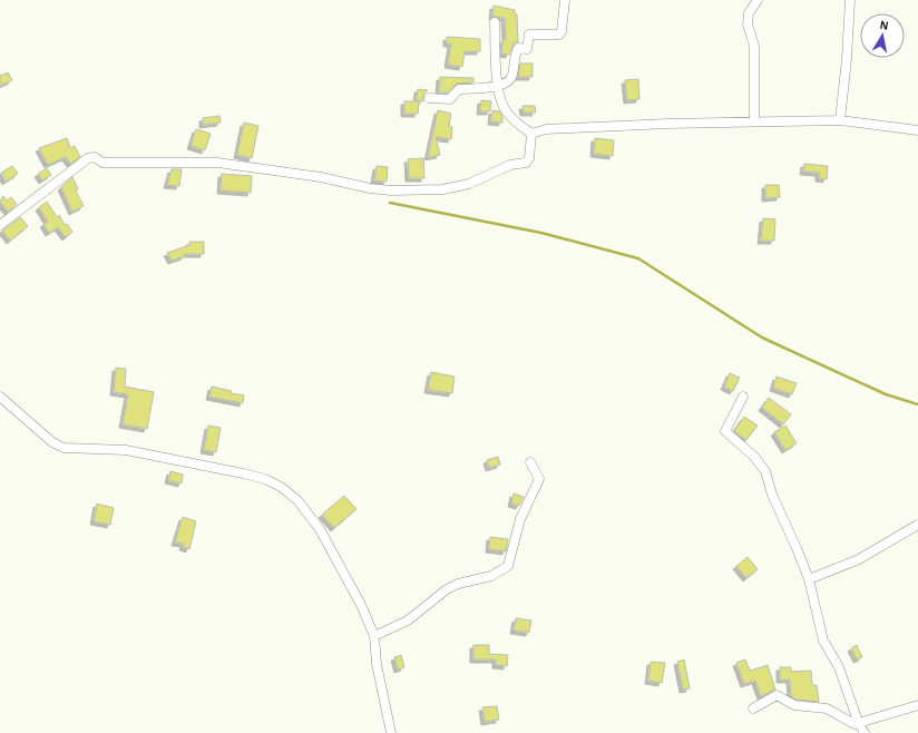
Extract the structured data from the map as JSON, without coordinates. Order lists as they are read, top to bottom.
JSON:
{
  "north": "top"
}
